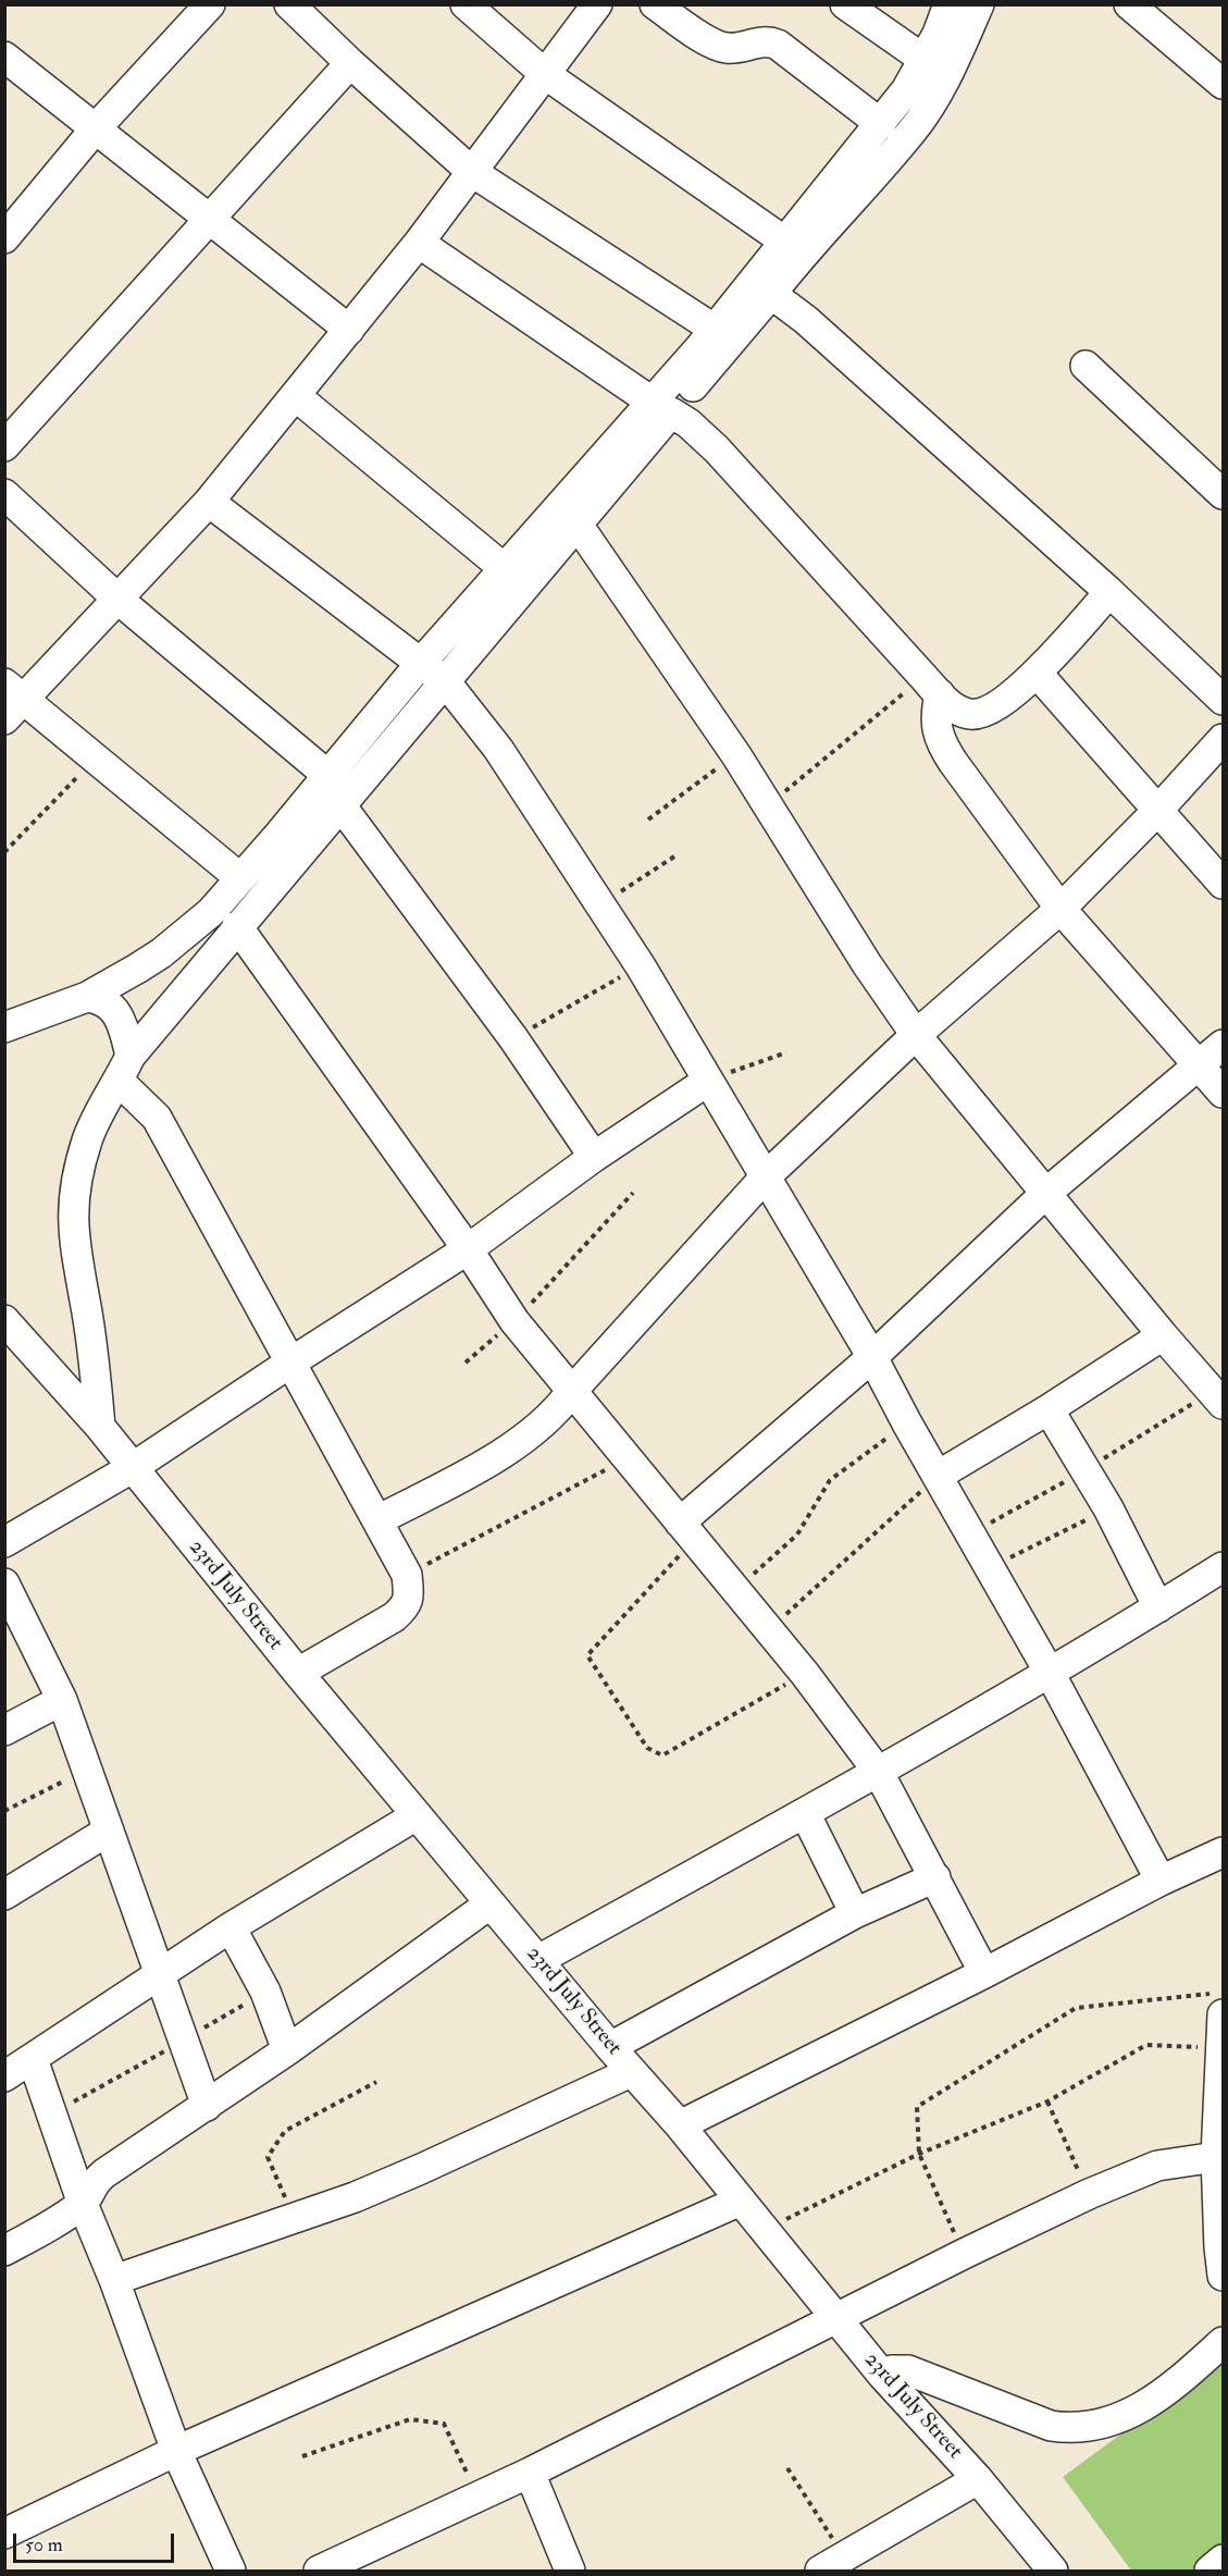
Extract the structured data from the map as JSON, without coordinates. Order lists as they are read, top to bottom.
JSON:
{
  "streets": {
    "street": ["23rd July Street"]
  },
  "scale_bar": "50 m"
}
